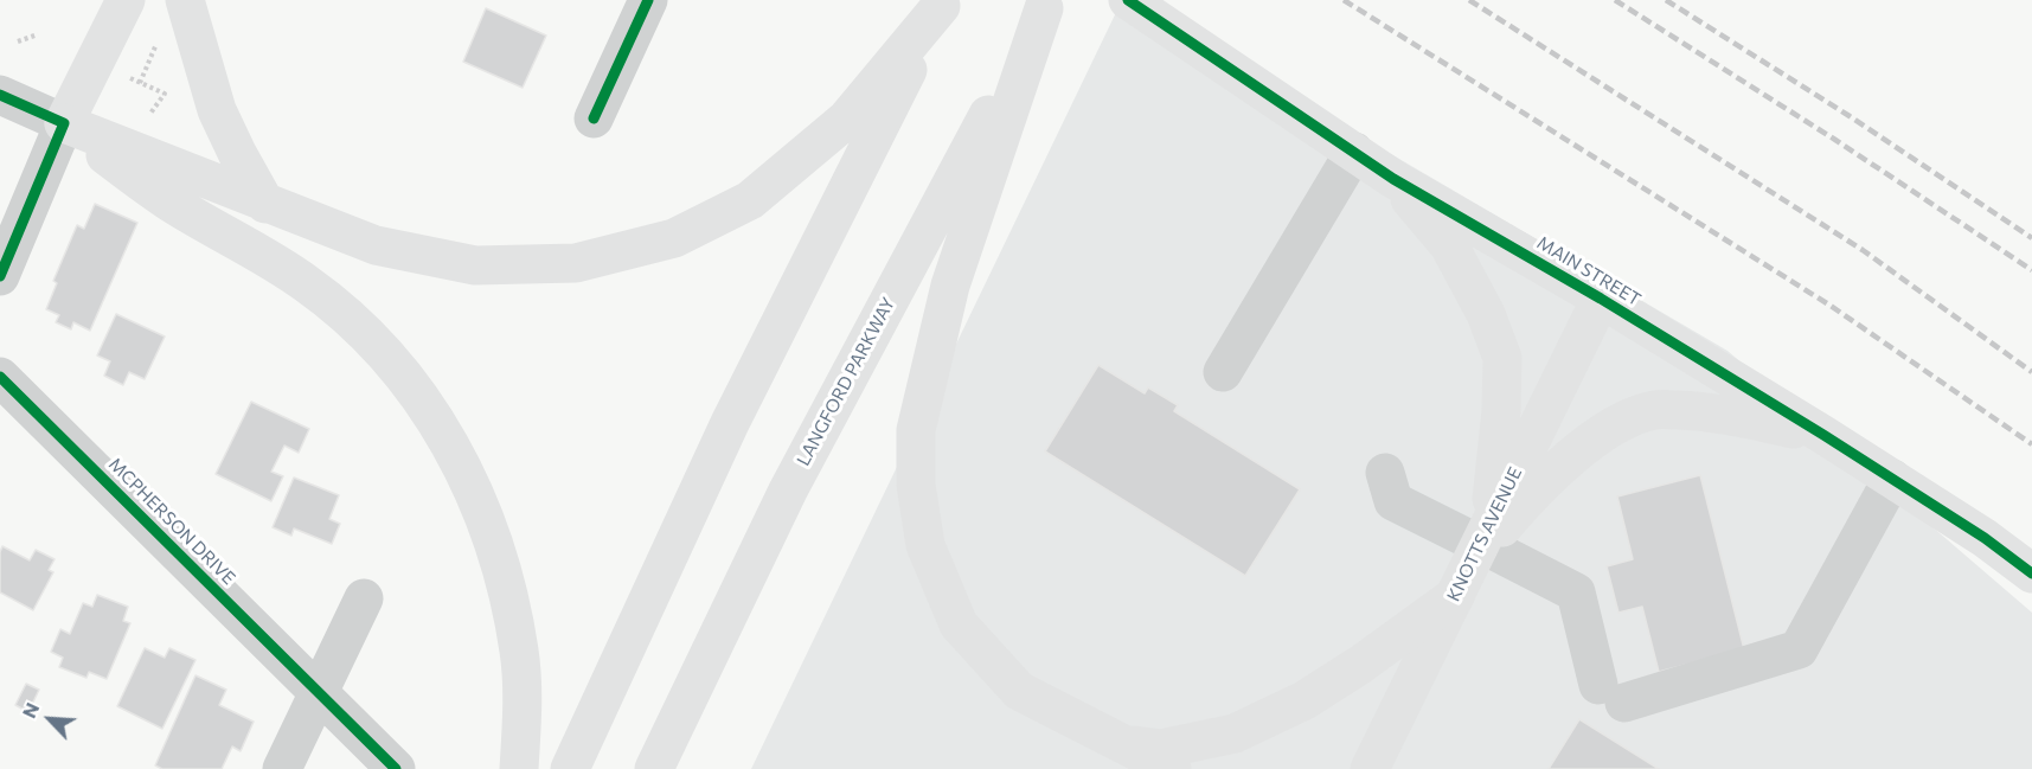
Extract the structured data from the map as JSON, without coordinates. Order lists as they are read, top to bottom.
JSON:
{
  "streets": {
    "main road": ["MAIN STREET", "LANGFORD PARKWAY", "KNOTTS AVENUE"],
    "street": ["MCPHERSON DRIVE"]
  },
  "crossings": [
    ["MAIN STREET", "KNOTTS AVENUE"]
  ],
  "north": "top left"
}
